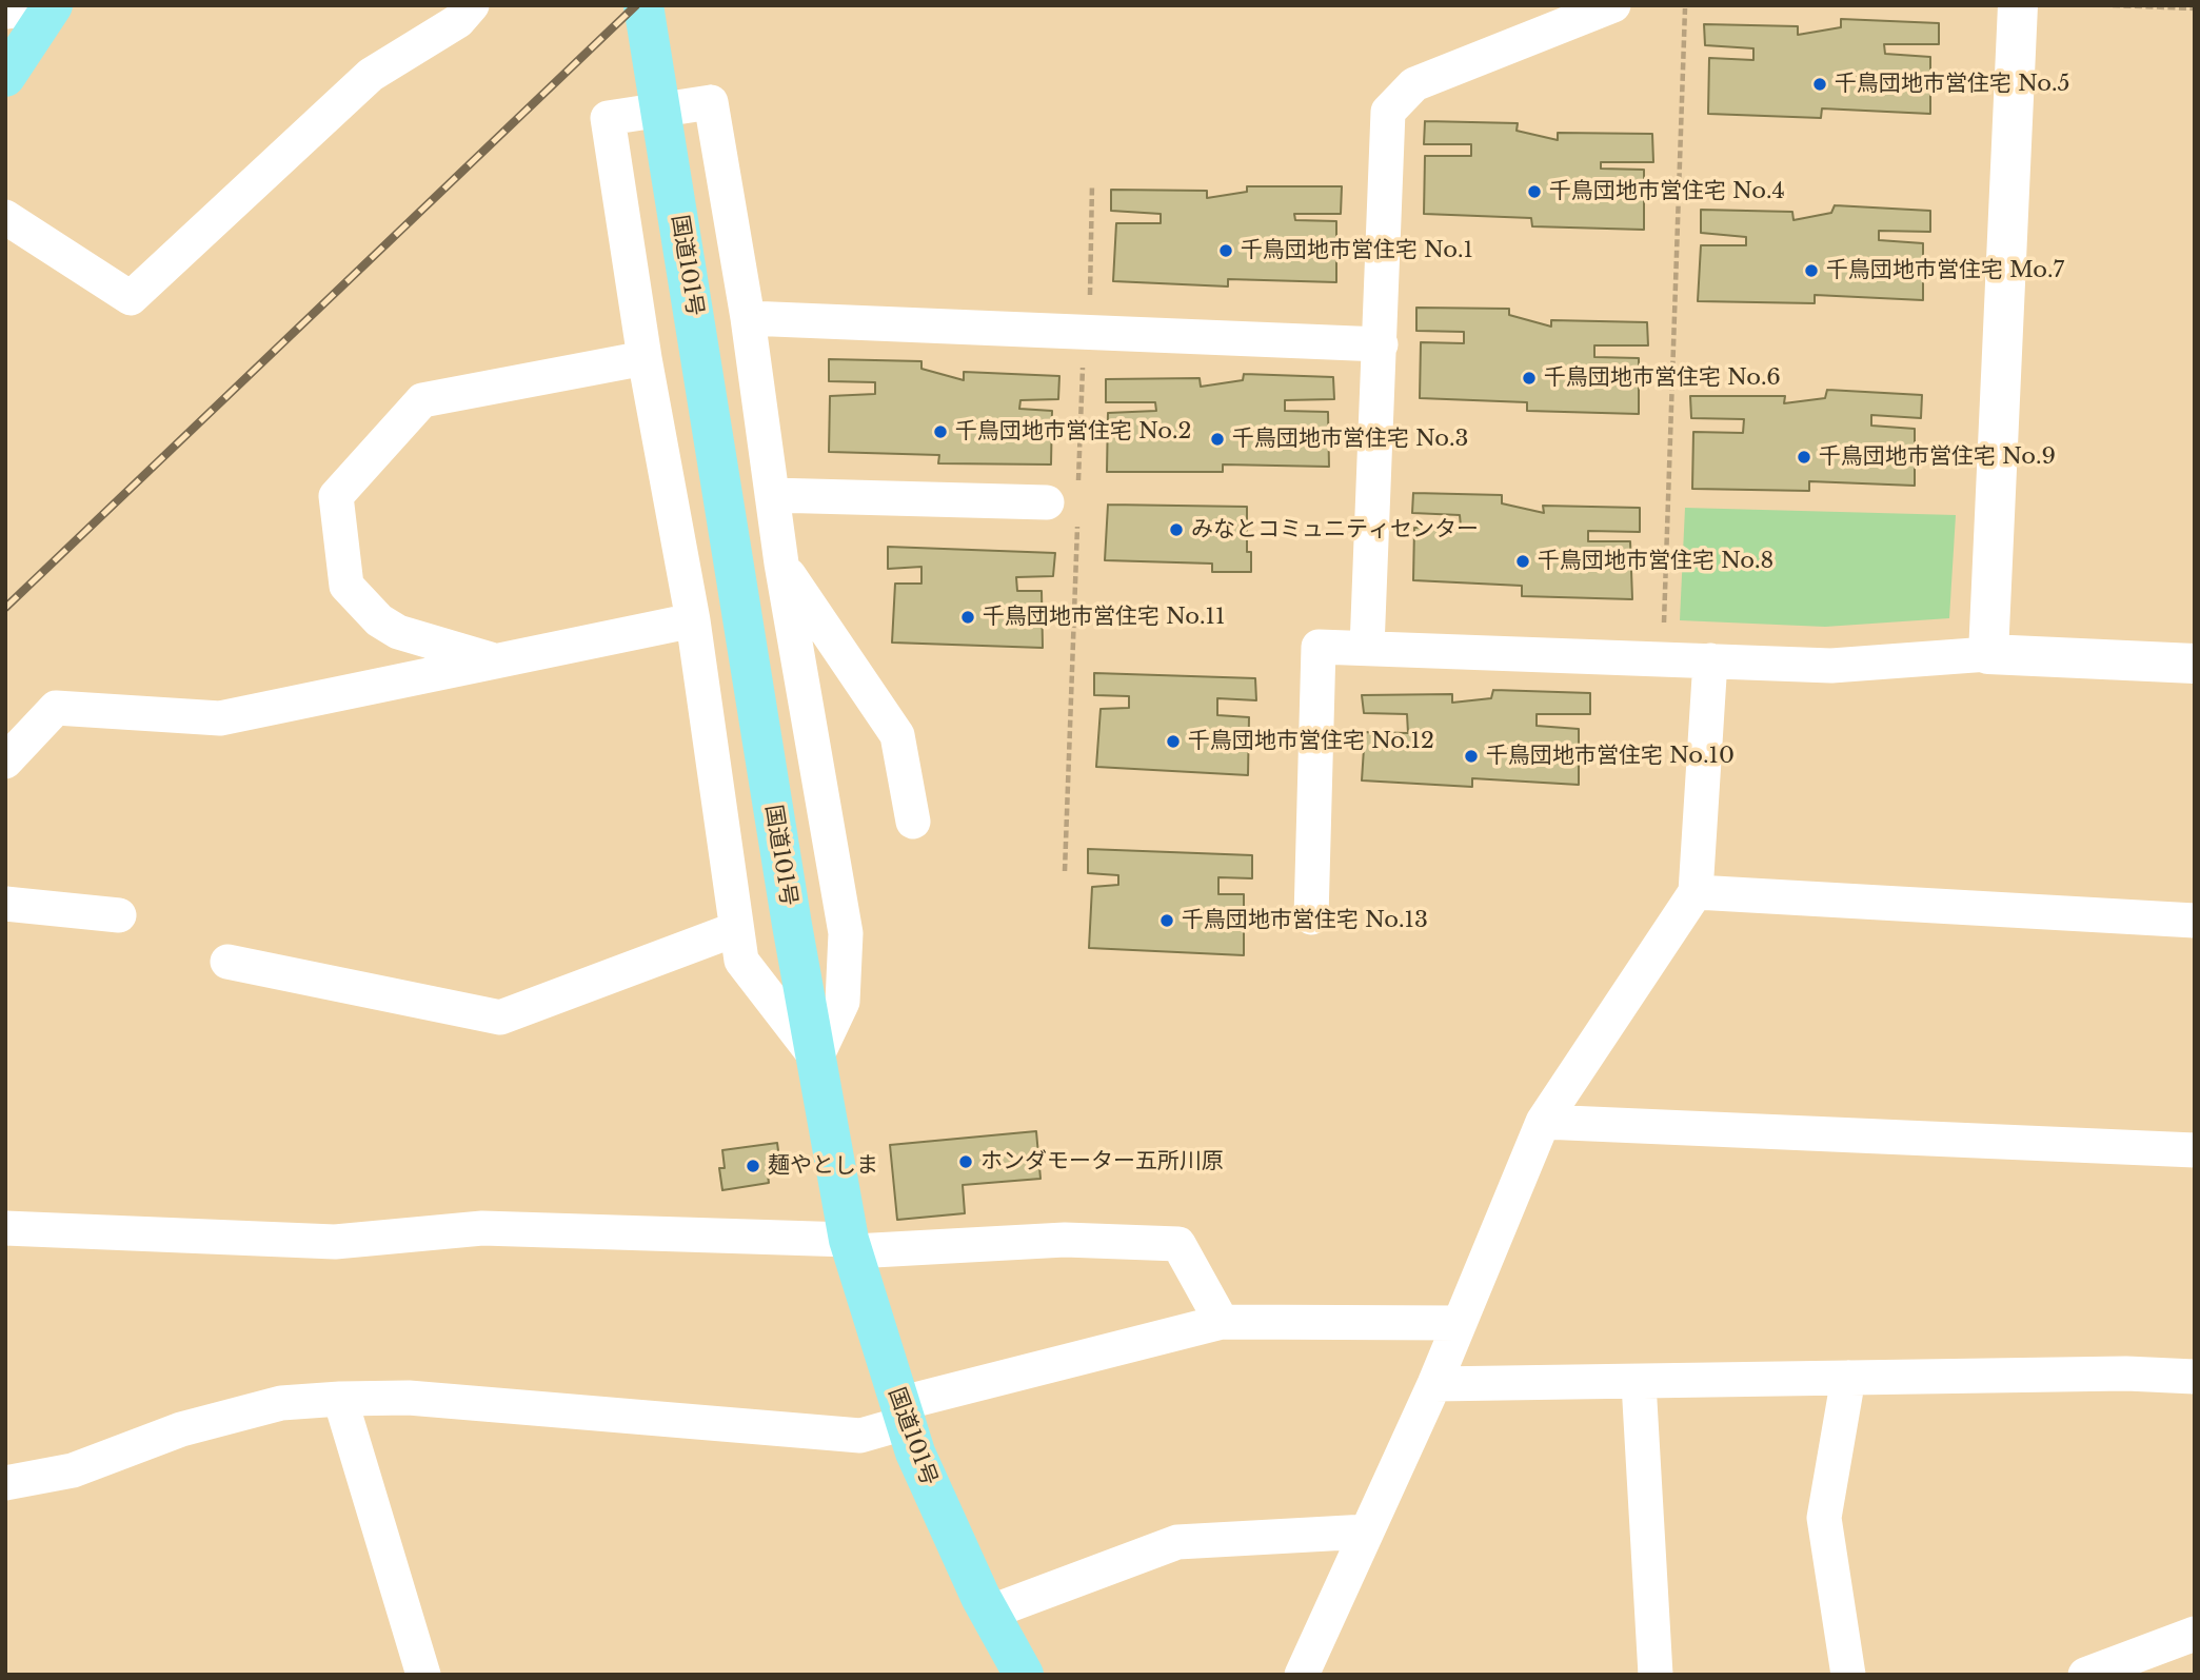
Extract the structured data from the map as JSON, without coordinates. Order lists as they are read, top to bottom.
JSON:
{
  "streets": {
    "highway": ["国道101号"]
  },
  "places": [
    "千鳥団地市営住宅 No.5",
    "千鳥団地市営住宅 No.4",
    "千鳥団地市営住宅 No.1",
    "千鳥団地市営住宅 Mo.7",
    "千鳥団地市営住宅 No.6",
    "千鳥団地市営住宅 No.2",
    "千鳥団地市営住宅 No.3",
    "千鳥団地市営住宅 No.9",
    "みなとコミュニティセンター",
    "千鳥団地市営住宅 No.8",
    "千鳥団地市営住宅 No.11",
    "千鳥団地市営住宅 No.12",
    "千鳥団地市営住宅 No.10",
    "千鳥団地市営住宅 No.13",
    "ホンダモーター五所川原",
    "麺やとしま"
  ]
}
